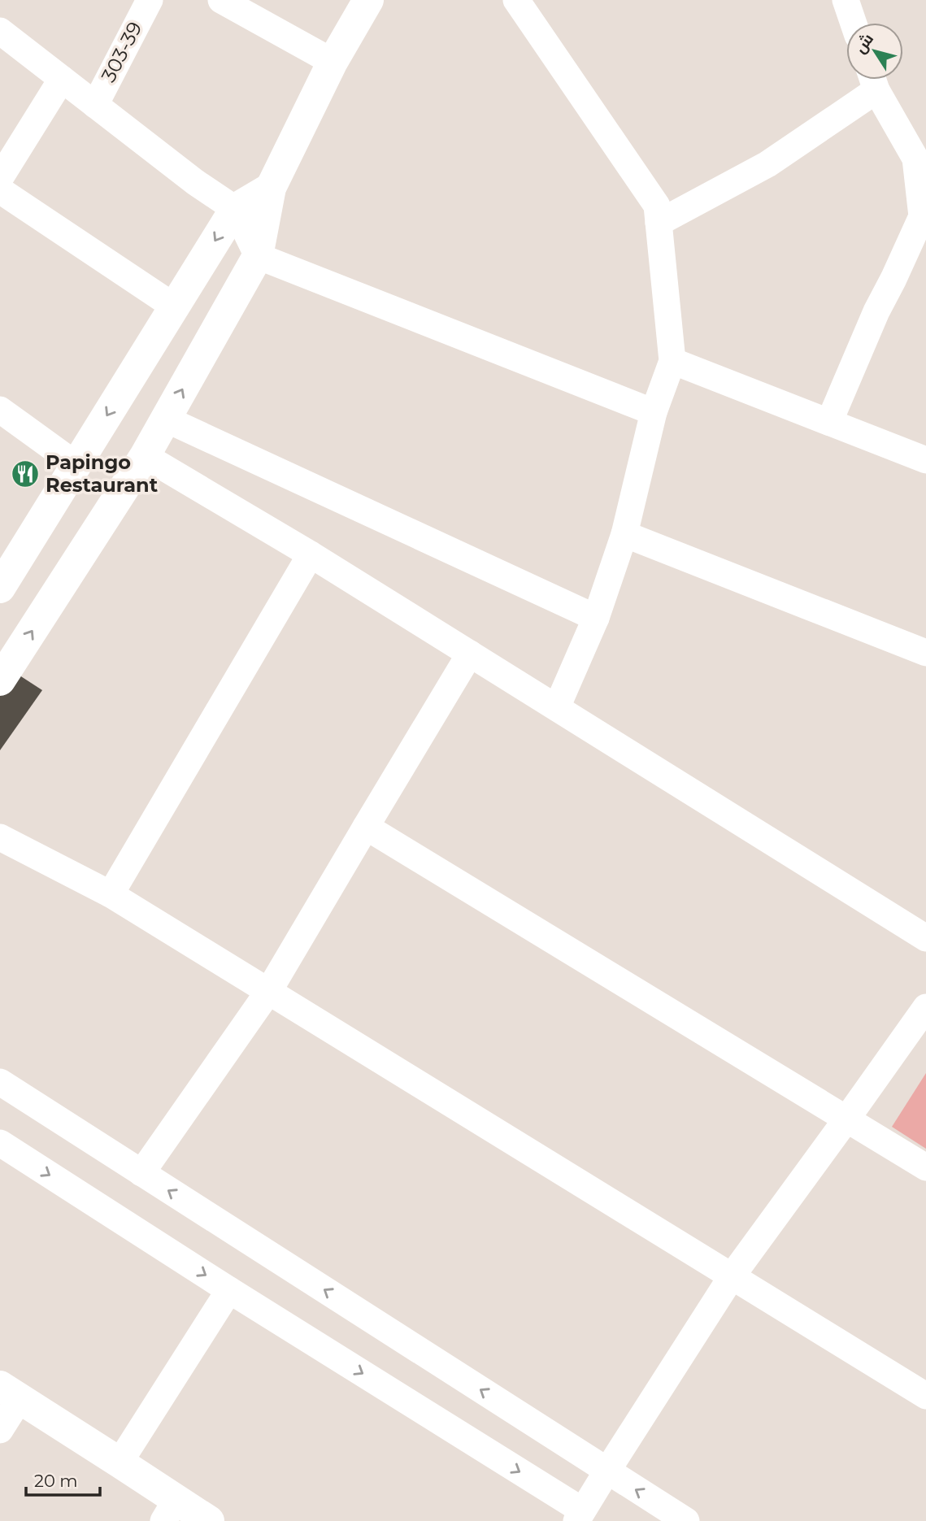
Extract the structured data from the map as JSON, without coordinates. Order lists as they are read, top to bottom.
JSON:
{
  "streets": {
    "street": ["303-39"]
  },
  "places": {
    "restaurant": ["Papingo Restaurant"]
  },
  "scale_bar": "20 m",
  "north": "top left"
}
